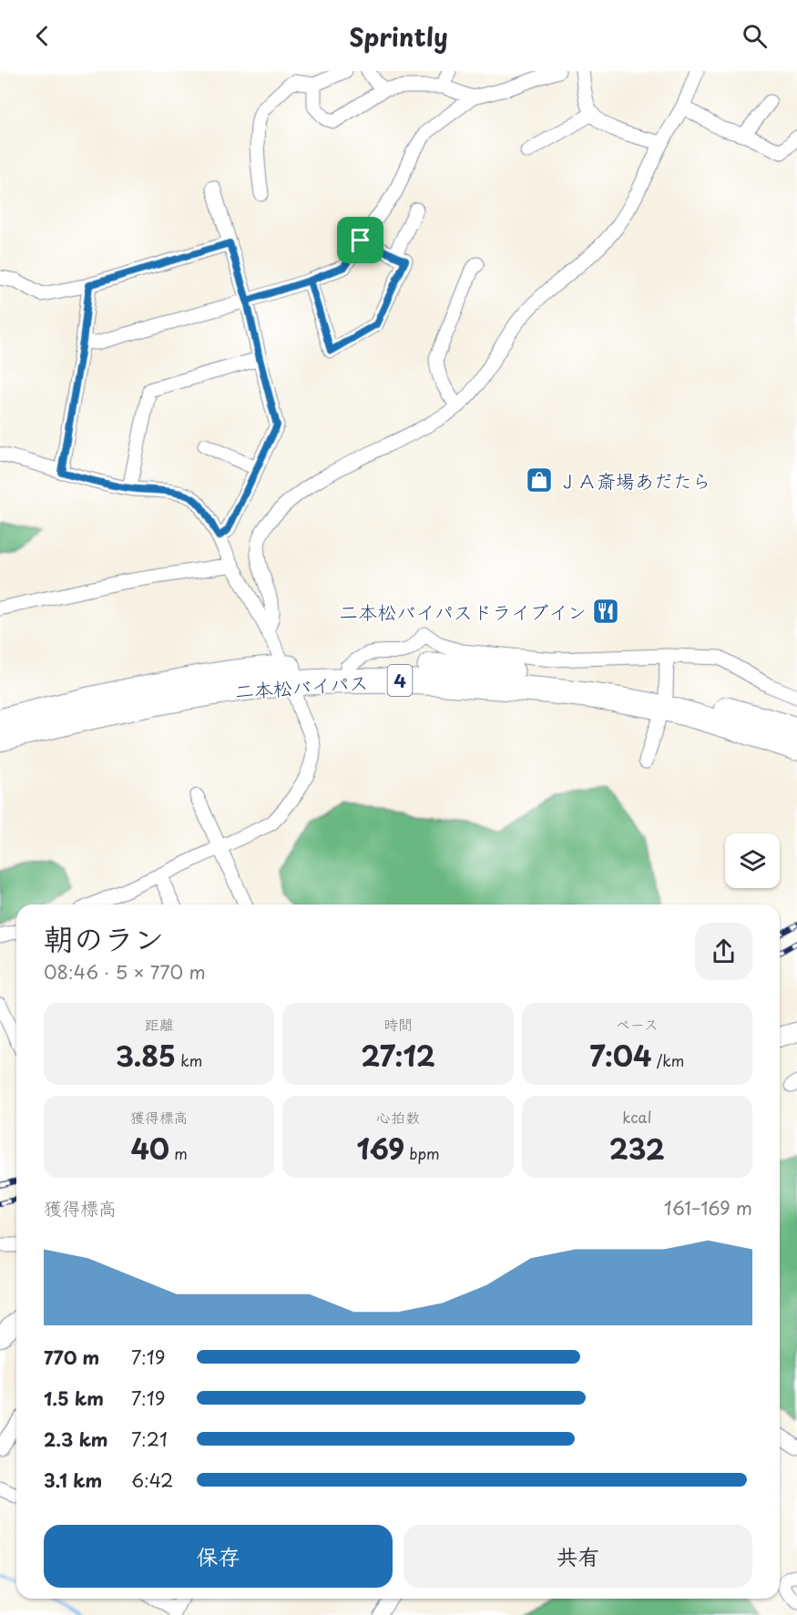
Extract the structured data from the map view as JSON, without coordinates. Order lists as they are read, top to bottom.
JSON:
{
  "streets": {
    "highway": ["4", "二本松バイパス"]
  },
  "places": {
    "shop": ["ＪＡ斎場あだたら"],
    "restaurant": ["二本松バイパスドライブイン"]
  },
  "page": {
    "header": "Sprintly",
    "heading": ["朝のラン", "08:46 · 5 × 770 m"],
    "stats": [
      ["距離", "3.85 km"],
      ["時間", "27:12"],
      ["ペース", "7:04 /km"],
      ["獲得標高", "40 m"],
      ["心拍数", "169 bpm"],
      ["kcal", "232"]
    ],
    "chart": ["獲得標高", "161–169 m"],
    "list": [
      {
        "name": "770 m",
        "note": "7:19"
      },
      {
        "name": "1.5 km",
        "note": "7:19"
      },
      {
        "name": "2.3 km",
        "note": "7:21"
      },
      {
        "name": "3.1 km",
        "note": "6:42"
      }
    ],
    "buttons": ["保存", "共有"]
  }
}
